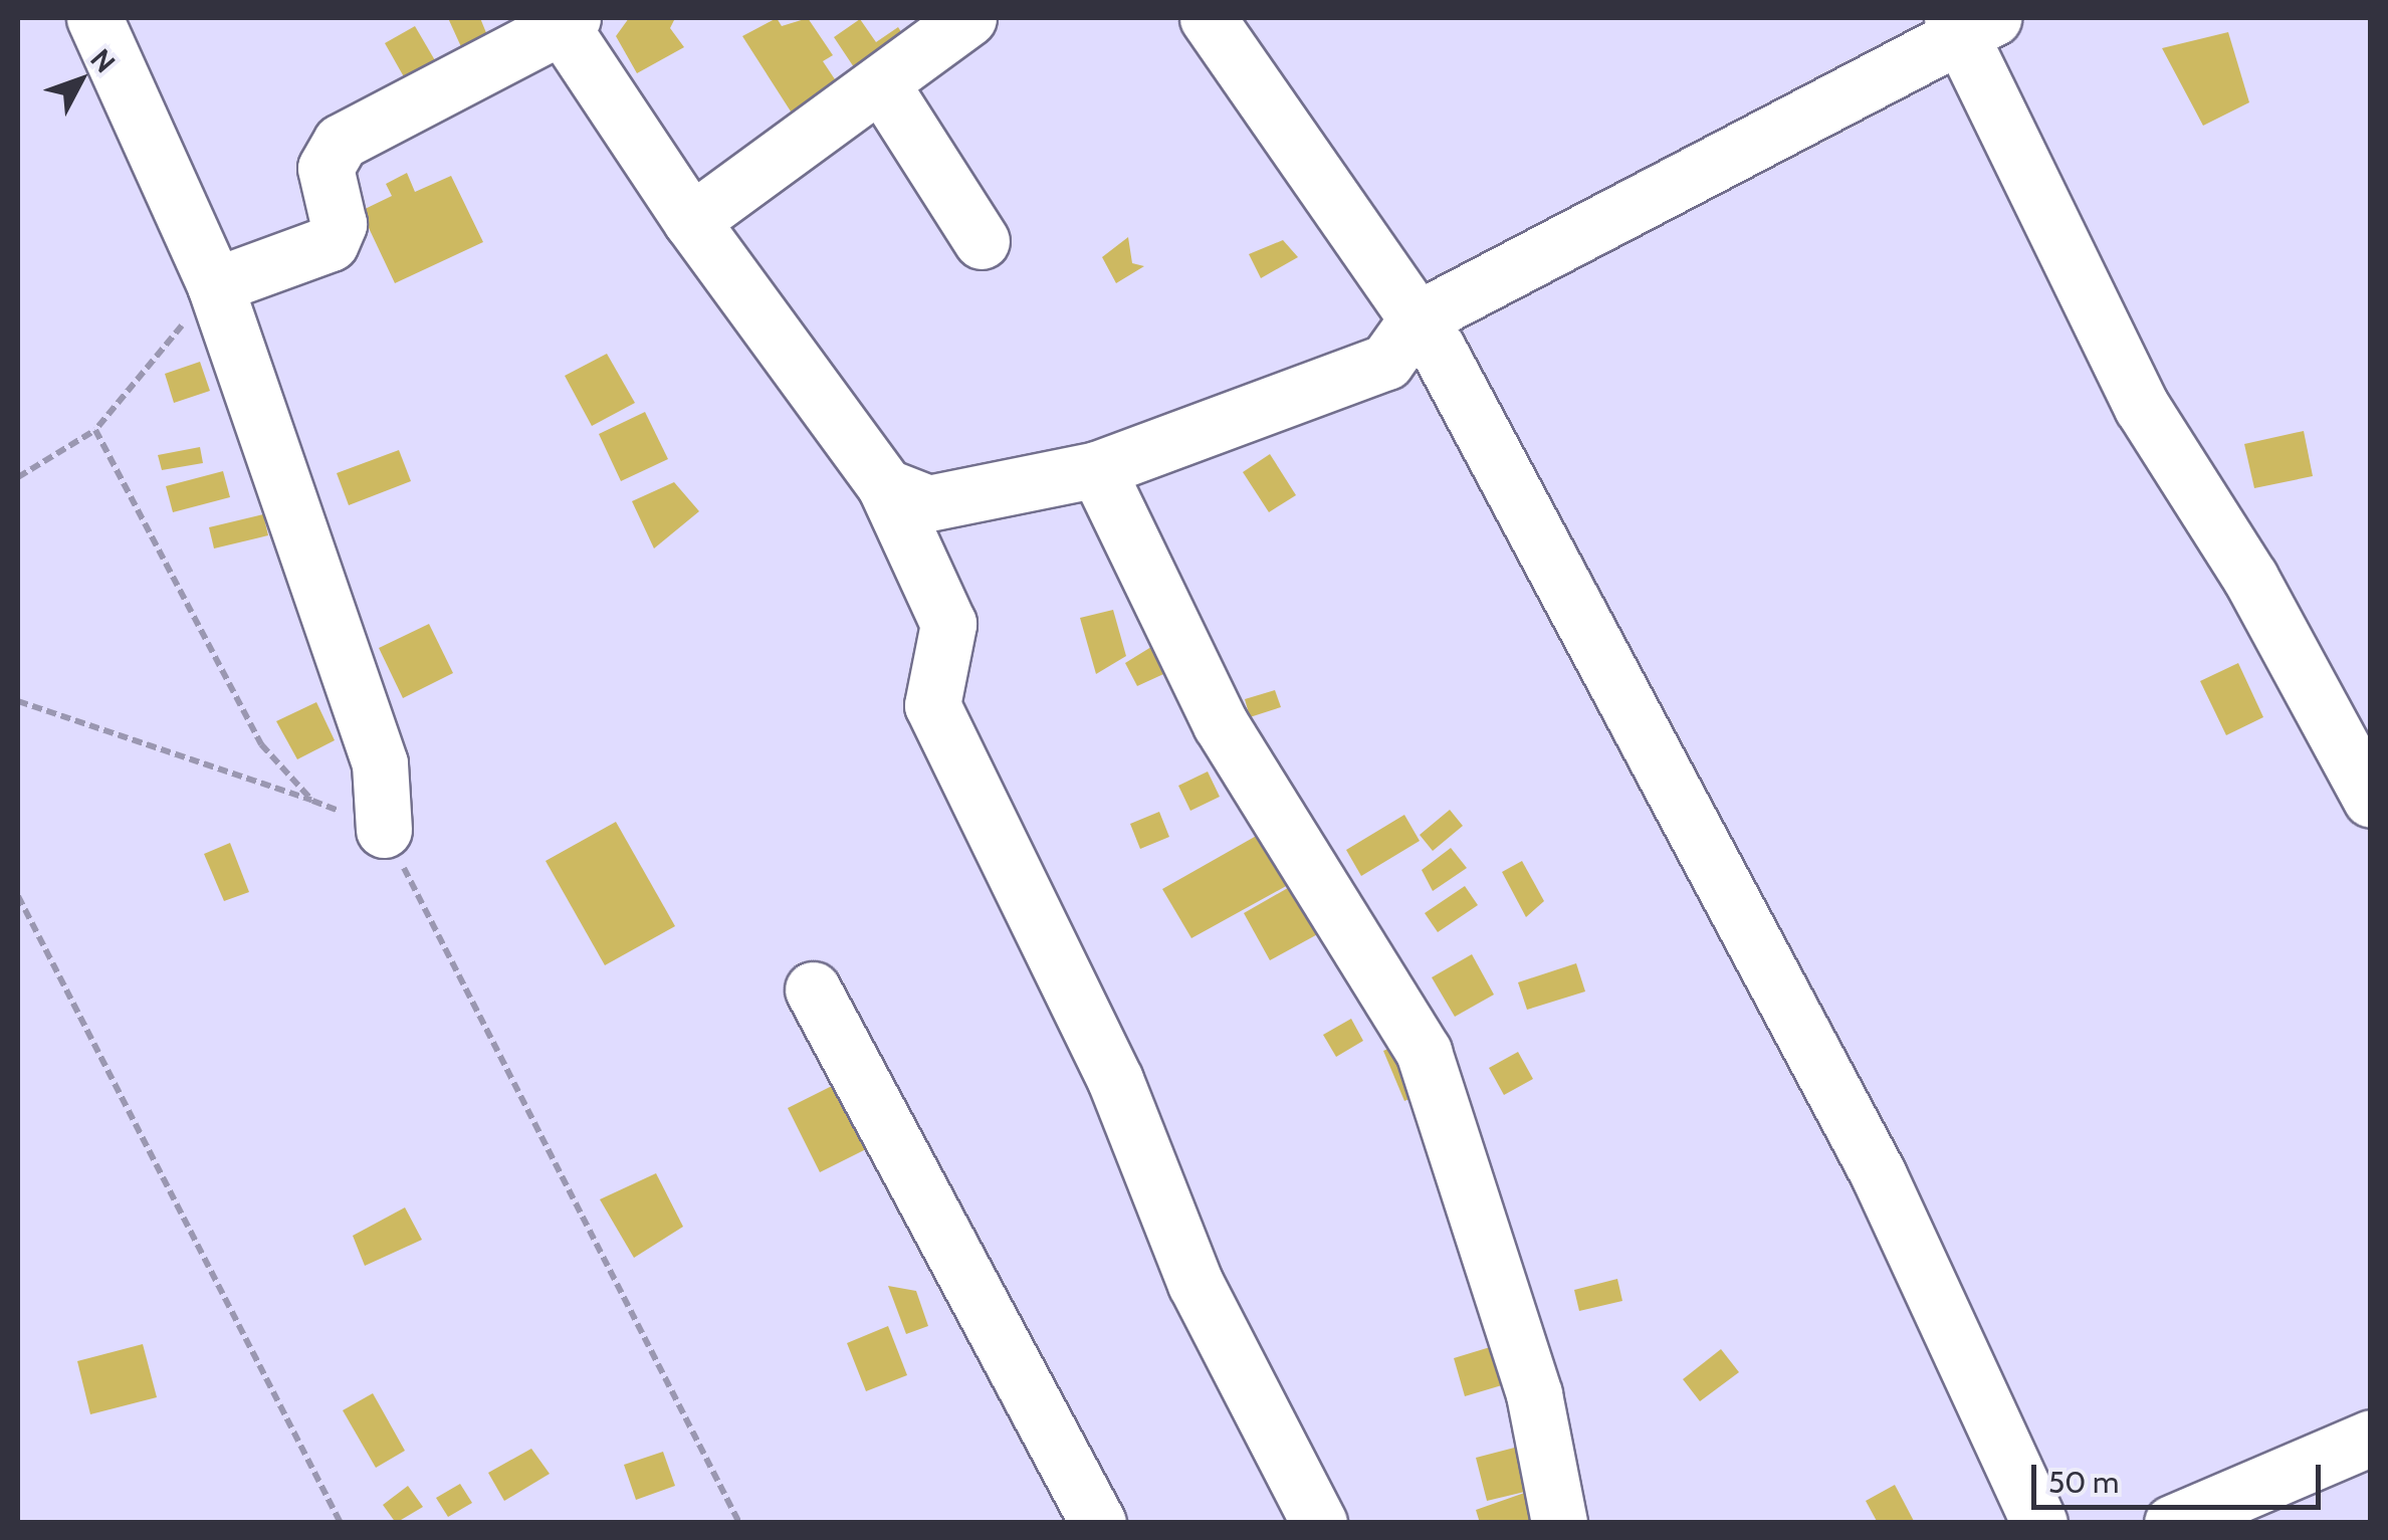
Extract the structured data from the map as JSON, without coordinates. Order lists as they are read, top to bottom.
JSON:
{
  "scale_bar": "50 m",
  "north": "top right"
}
